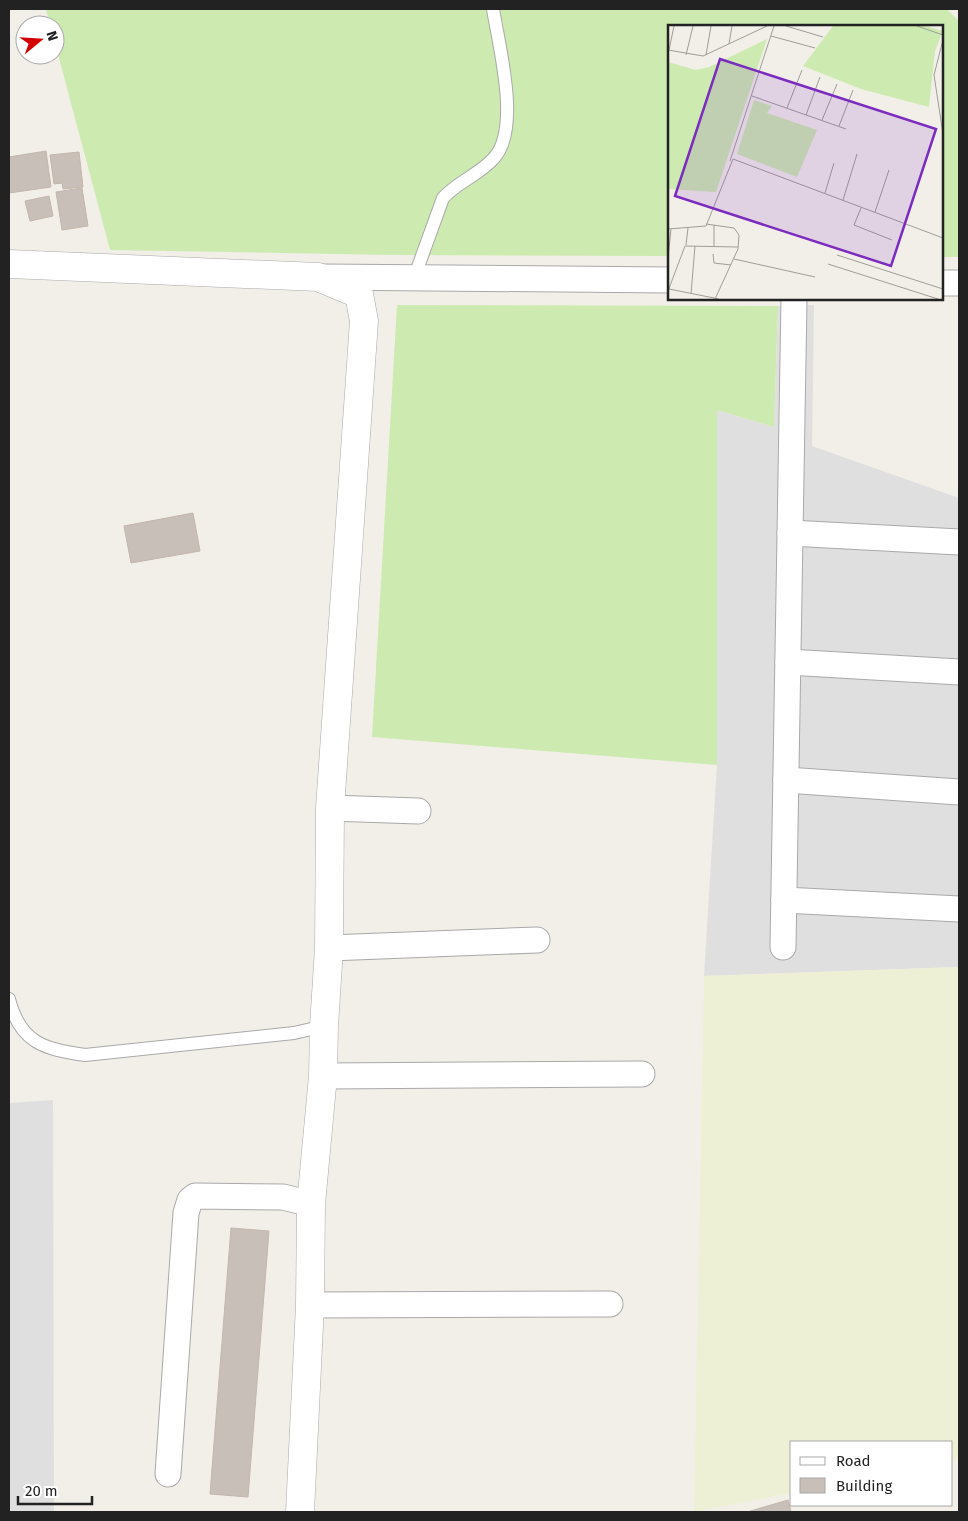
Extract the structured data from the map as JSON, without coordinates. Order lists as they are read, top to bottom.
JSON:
{
  "legend": ["Road", "Building"],
  "scale_bar": "20 m",
  "north": "right"
}
